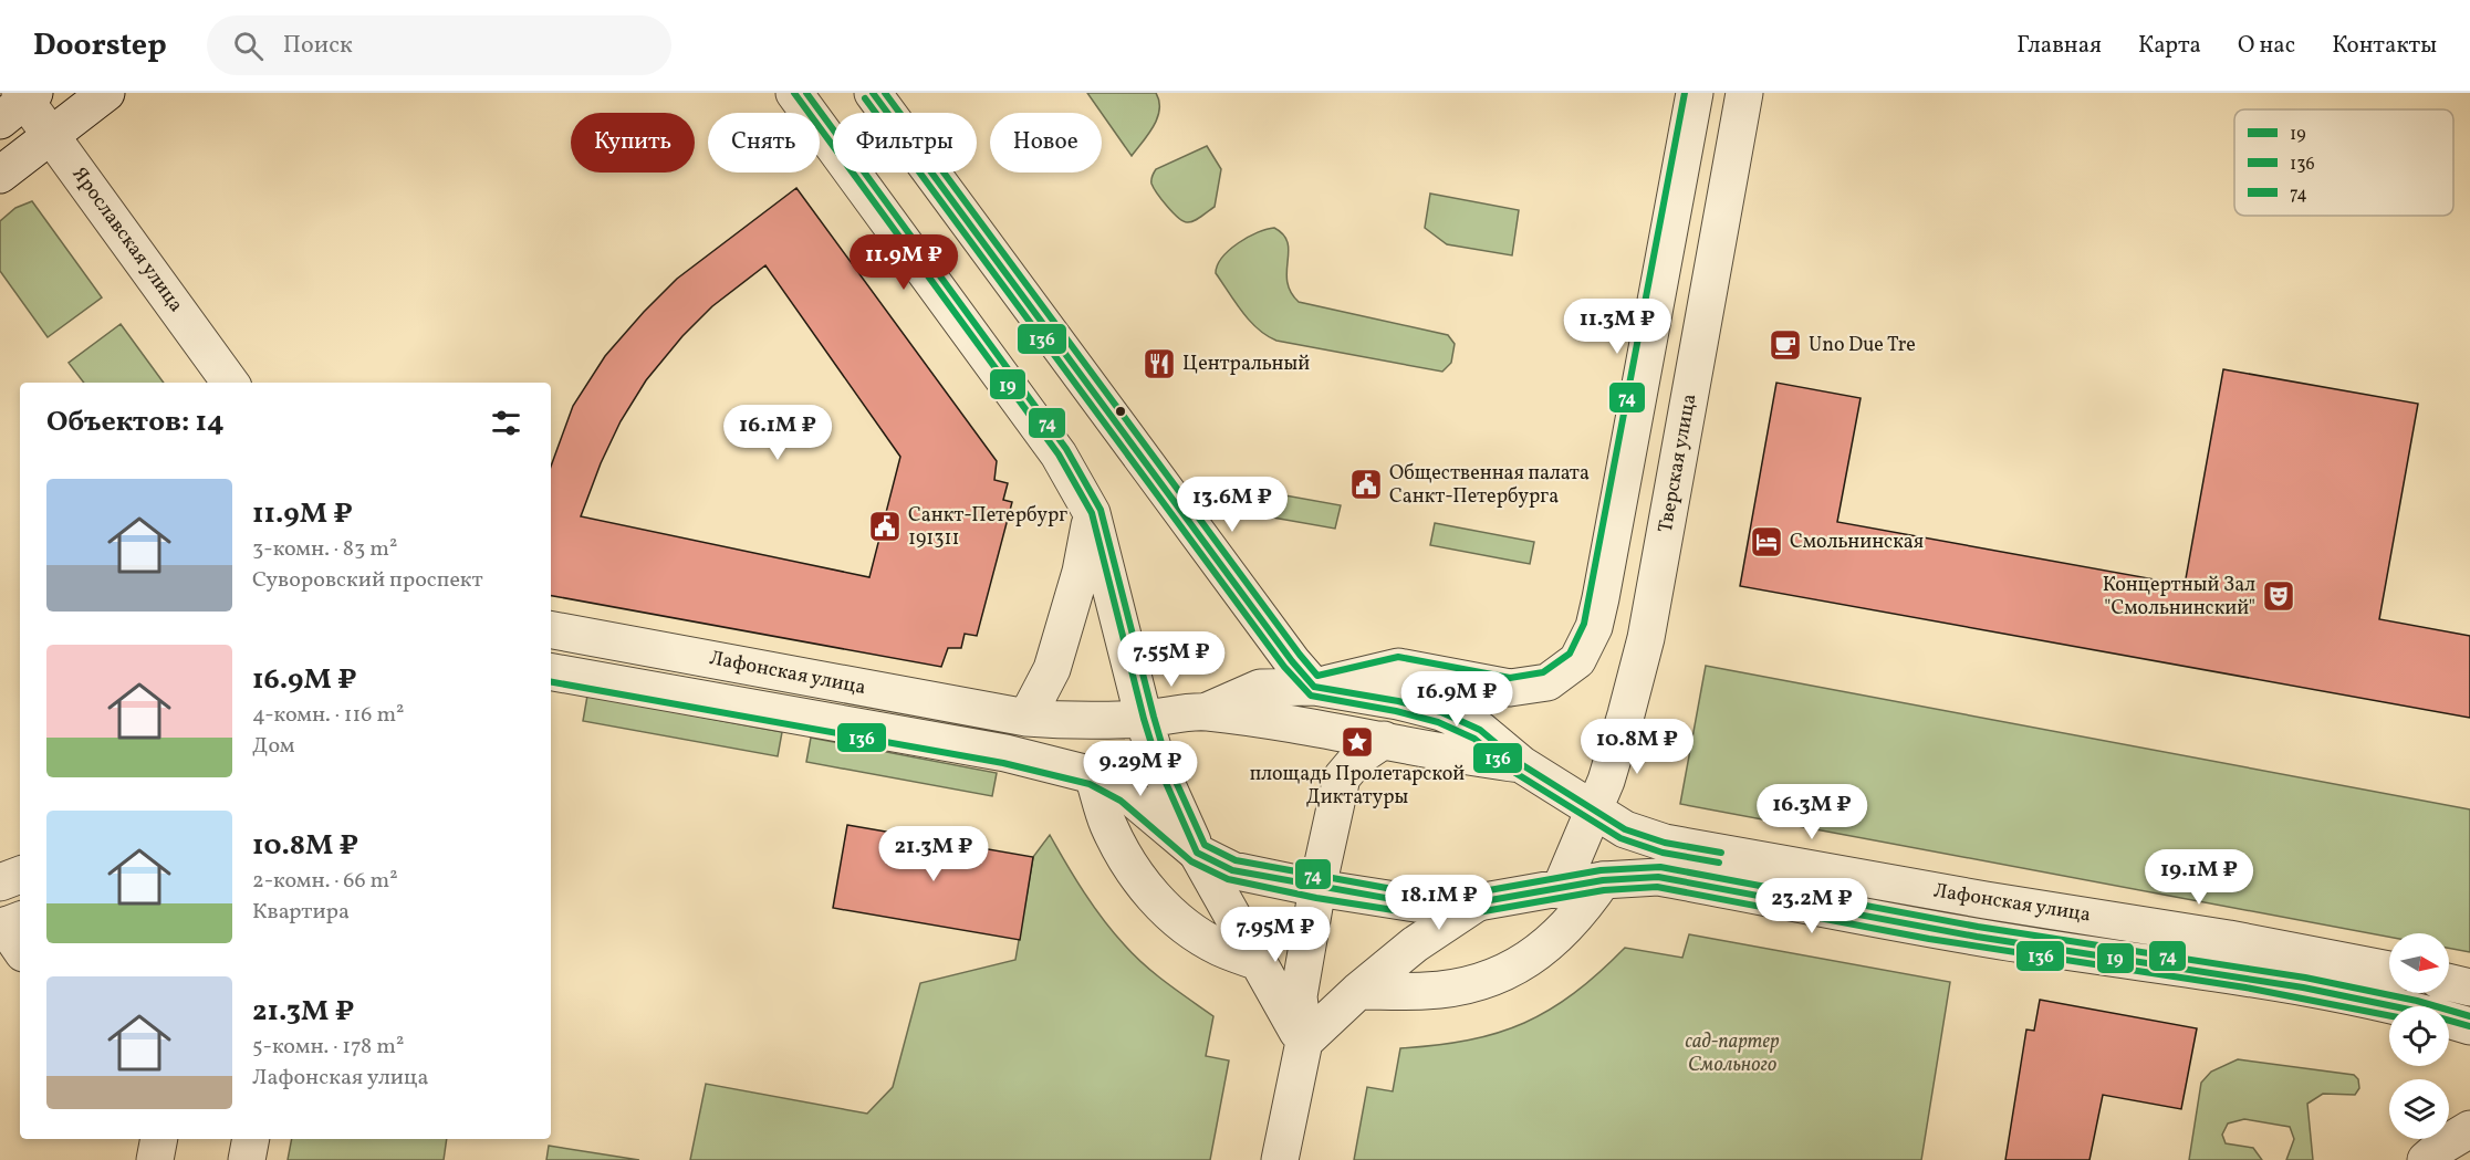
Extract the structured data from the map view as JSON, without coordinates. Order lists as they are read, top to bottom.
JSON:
{
  "streets": {
    "street": ["Ярославская улица", "Тверская улица", "Лафонская улица"]
  },
  "crossings": [
    ["Тверская улица", "Лафонская улица"]
  ],
  "parks": ["сад-партер Смольного"],
  "places": {
    "cafe": ["Uno Due Tre"],
    "restaurant": ["Центральный"],
    "public building": ["Общественная палата Санкт-Петербурга", "Санкт-Петербург 191311"],
    "hotel": ["Смольнинская"],
    "theatre": ["Концертный Зал \"Смольнинский\""],
    "place": ["площадь Пролетарской Диктатуры"]
  },
  "lines": ["transit line 19", "transit line 74", "transit line 136"],
  "legend": ["19", "136", "74"],
  "north": "right",
  "page": {
    "header": "Doorstep",
    "search": "Поиск",
    "nav": [
      "Главная",
      "Карта",
      "О нас",
      "Контакты"
    ],
    "chip": [
      "Купить",
      "Снять",
      "Фильтры",
      "Новое"
    ],
    "price": [
      "11.9M ₽",
      "11.3M ₽",
      "16.1M ₽",
      "13.6M ₽",
      "7.55M ₽",
      "16.9M ₽",
      "10.8M ₽",
      "9.29M ₽",
      "16.3M ₽",
      "21.3M ₽",
      "19.1M ₽",
      "18.1M ₽",
      "23.2M ₽",
      "7.95M ₽"
    ],
    "heading": "Объектов: 14",
    "list": [
      {
        "name": "11.9M ₽",
        "note": "3-комн. · 83 m² · Суворовский проспект"
      },
      {
        "name": "16.9M ₽",
        "note": "4-комн. · 116 m² · Дом"
      },
      {
        "name": "10.8M ₽",
        "note": "2-комн. · 66 m² · Квартира"
      },
      {
        "name": "21.3M ₽",
        "note": "5-комн. · 178 m² · Лафонская улица"
      }
    ]
  }
}
